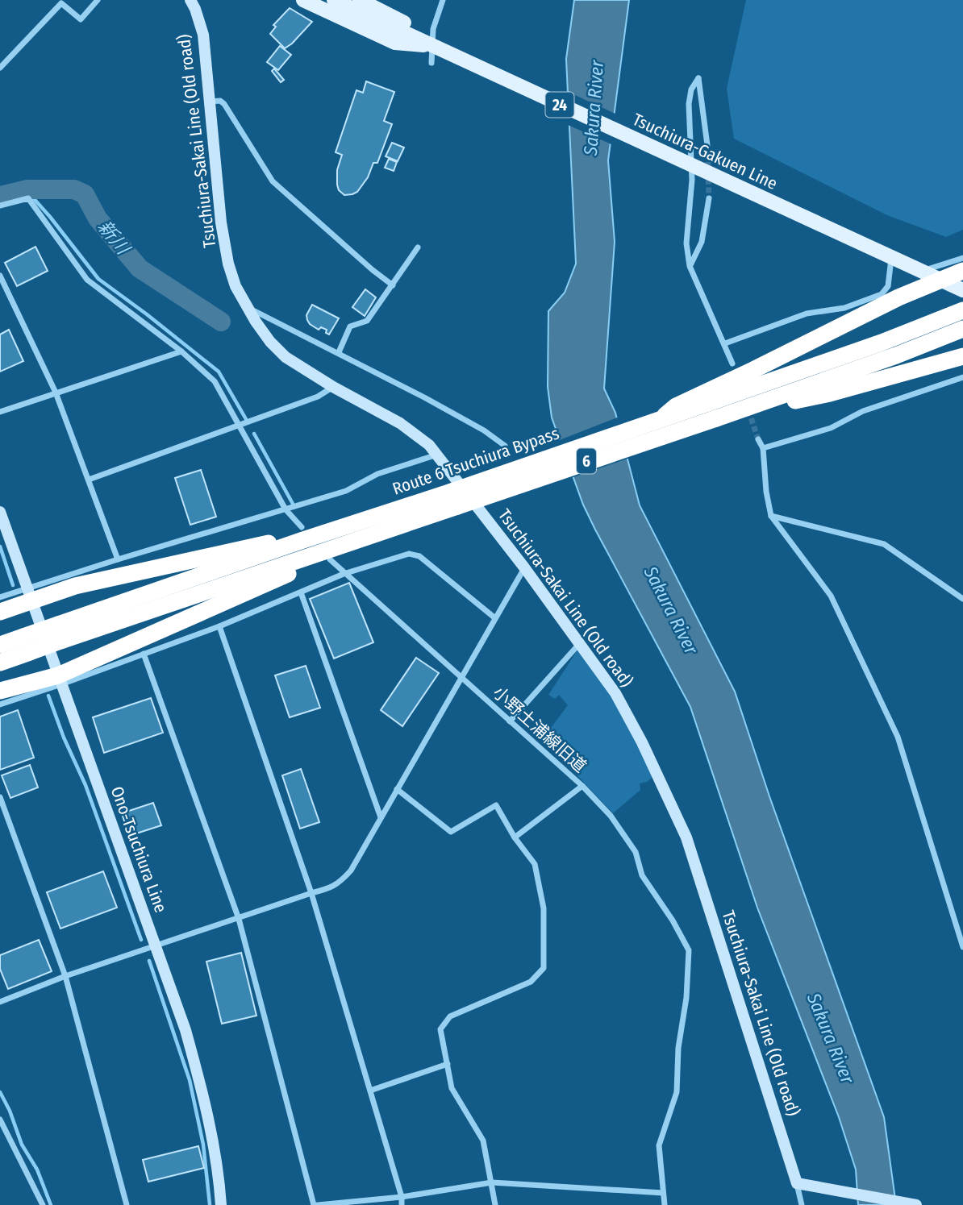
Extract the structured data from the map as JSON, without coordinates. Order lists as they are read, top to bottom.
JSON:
{
  "streets": {
    "highway": ["Route 6 Tsuchiura Bypass", "6"],
    "main road": ["24", "Tsuchiura-Gakuen Line"],
    "street": ["Tsuchiura-Sakai Line (Old road)", "小野土浦線旧道", "Ono-Tsuchiura Line"]
  },
  "crossings": [
    ["24", "Tsuchiura-Gakuen Line"]
  ],
  "water": ["Sakura River", "新川"]
}
